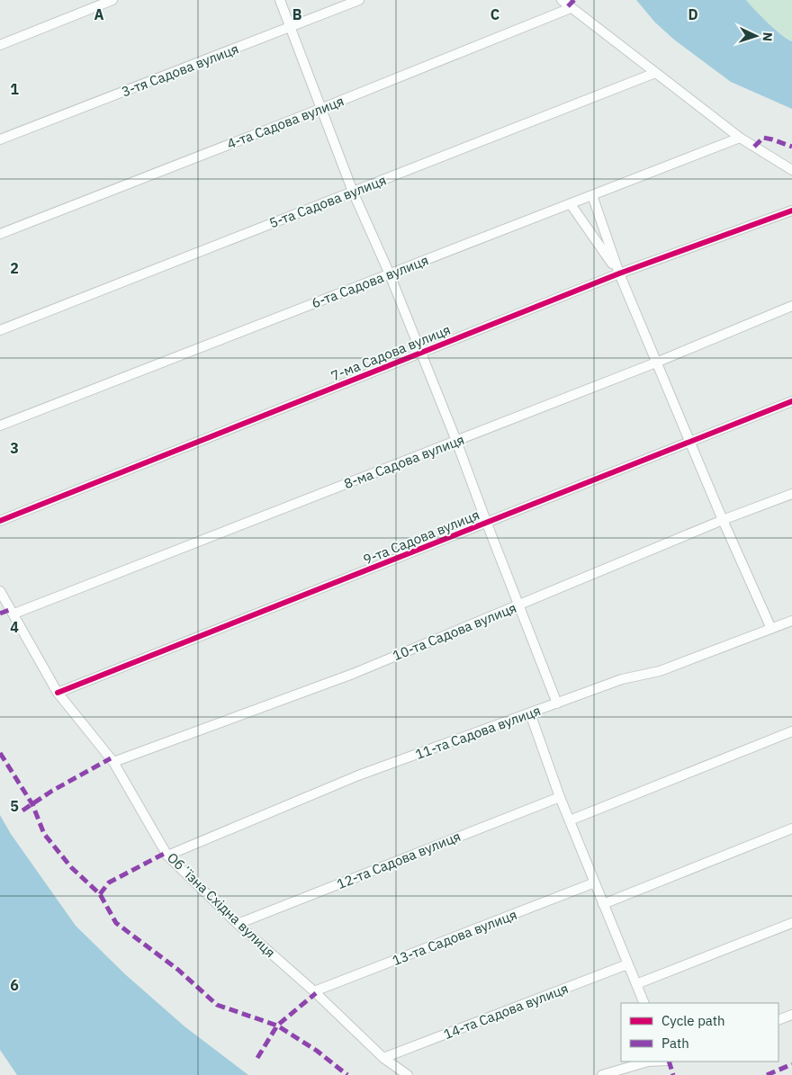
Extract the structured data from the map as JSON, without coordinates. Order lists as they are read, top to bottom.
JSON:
{
  "streets": {
    "street": [
      "3-тя Садова вулиця",
      "4-та Садова вулиця",
      "5-та Садова вулиця",
      "6-та Садова вулиця",
      "7-ма Садова вулиця",
      "8-ма Садова вулиця",
      "9-та Садова вулиця",
      "10-та Садова вулиця",
      "11-та Садова вулиця",
      "12-та Садова вулиця",
      "Обʼїзна Східна вулиця",
      "13-та Садова вулиця",
      "14-та Садова вулиця"
    ]
  },
  "crossings": [
    ["8-ма Садова вулиця", "Обʼїзна Східна вулиця"],
    ["9-та Садова вулиця", "Обʼїзна Східна вулиця"],
    ["10-та Садова вулиця", "Обʼїзна Східна вулиця"],
    ["11-та Садова вулиця", "Обʼїзна Східна вулиця"],
    ["12-та Садова вулиця", "Обʼїзна Східна вулиця"],
    ["Обʼїзна Східна вулиця", "13-та Садова вулиця"],
    ["Обʼїзна Східна вулиця", "14-та Садова вулиця"]
  ],
  "legend": ["Cycle path", "Path"],
  "north": "right",
  "grid": {
    "columns": [
      "A",
      "B",
      "C",
      "D"
    ],
    "rows": [
      "1",
      "2",
      "3",
      "4",
      "5",
      "6"
    ]
  }
}
